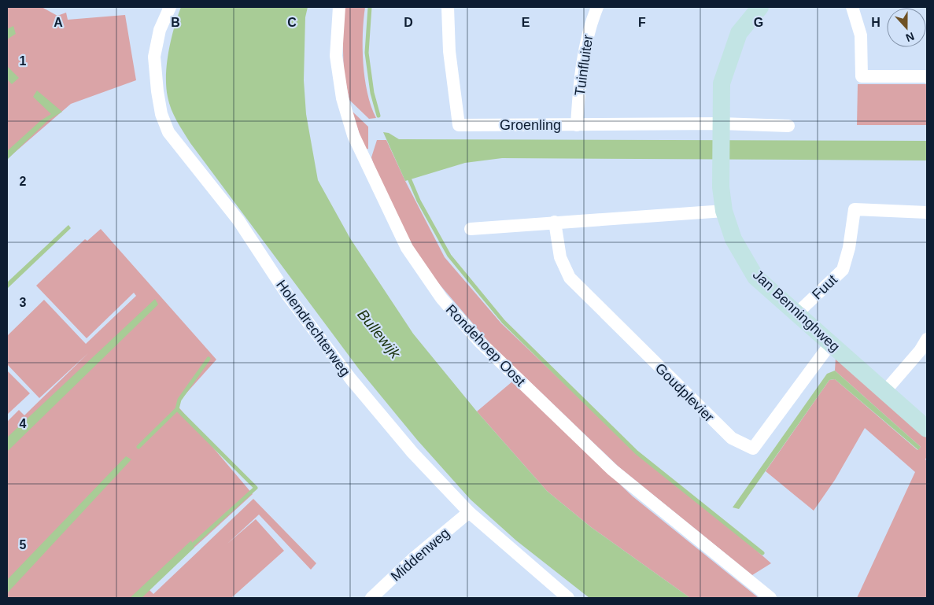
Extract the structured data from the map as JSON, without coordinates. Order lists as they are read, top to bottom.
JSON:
{
  "streets": {
    "street": [
      "Tuinfluiter",
      "Groenling",
      "Fuut",
      "Jan Benninghweg",
      "Holendrechterweg",
      "Rondehoep Oost",
      "Goudplevier",
      "Middenweg"
    ]
  },
  "crossings": [
    ["Tuinfluiter", "Groenling"],
    ["Groenling", "Jan Benninghweg"],
    ["Fuut", "Jan Benninghweg"],
    ["Jan Benninghweg", "Goudplevier"],
    ["Holendrechterweg", "Middenweg"]
  ],
  "water": ["Bullewijk"],
  "north": "bottom",
  "grid": {
    "columns": [
      "A",
      "B",
      "C",
      "D",
      "E",
      "F",
      "G",
      "H"
    ],
    "rows": [
      "1",
      "2",
      "3",
      "4",
      "5"
    ]
  }
}
